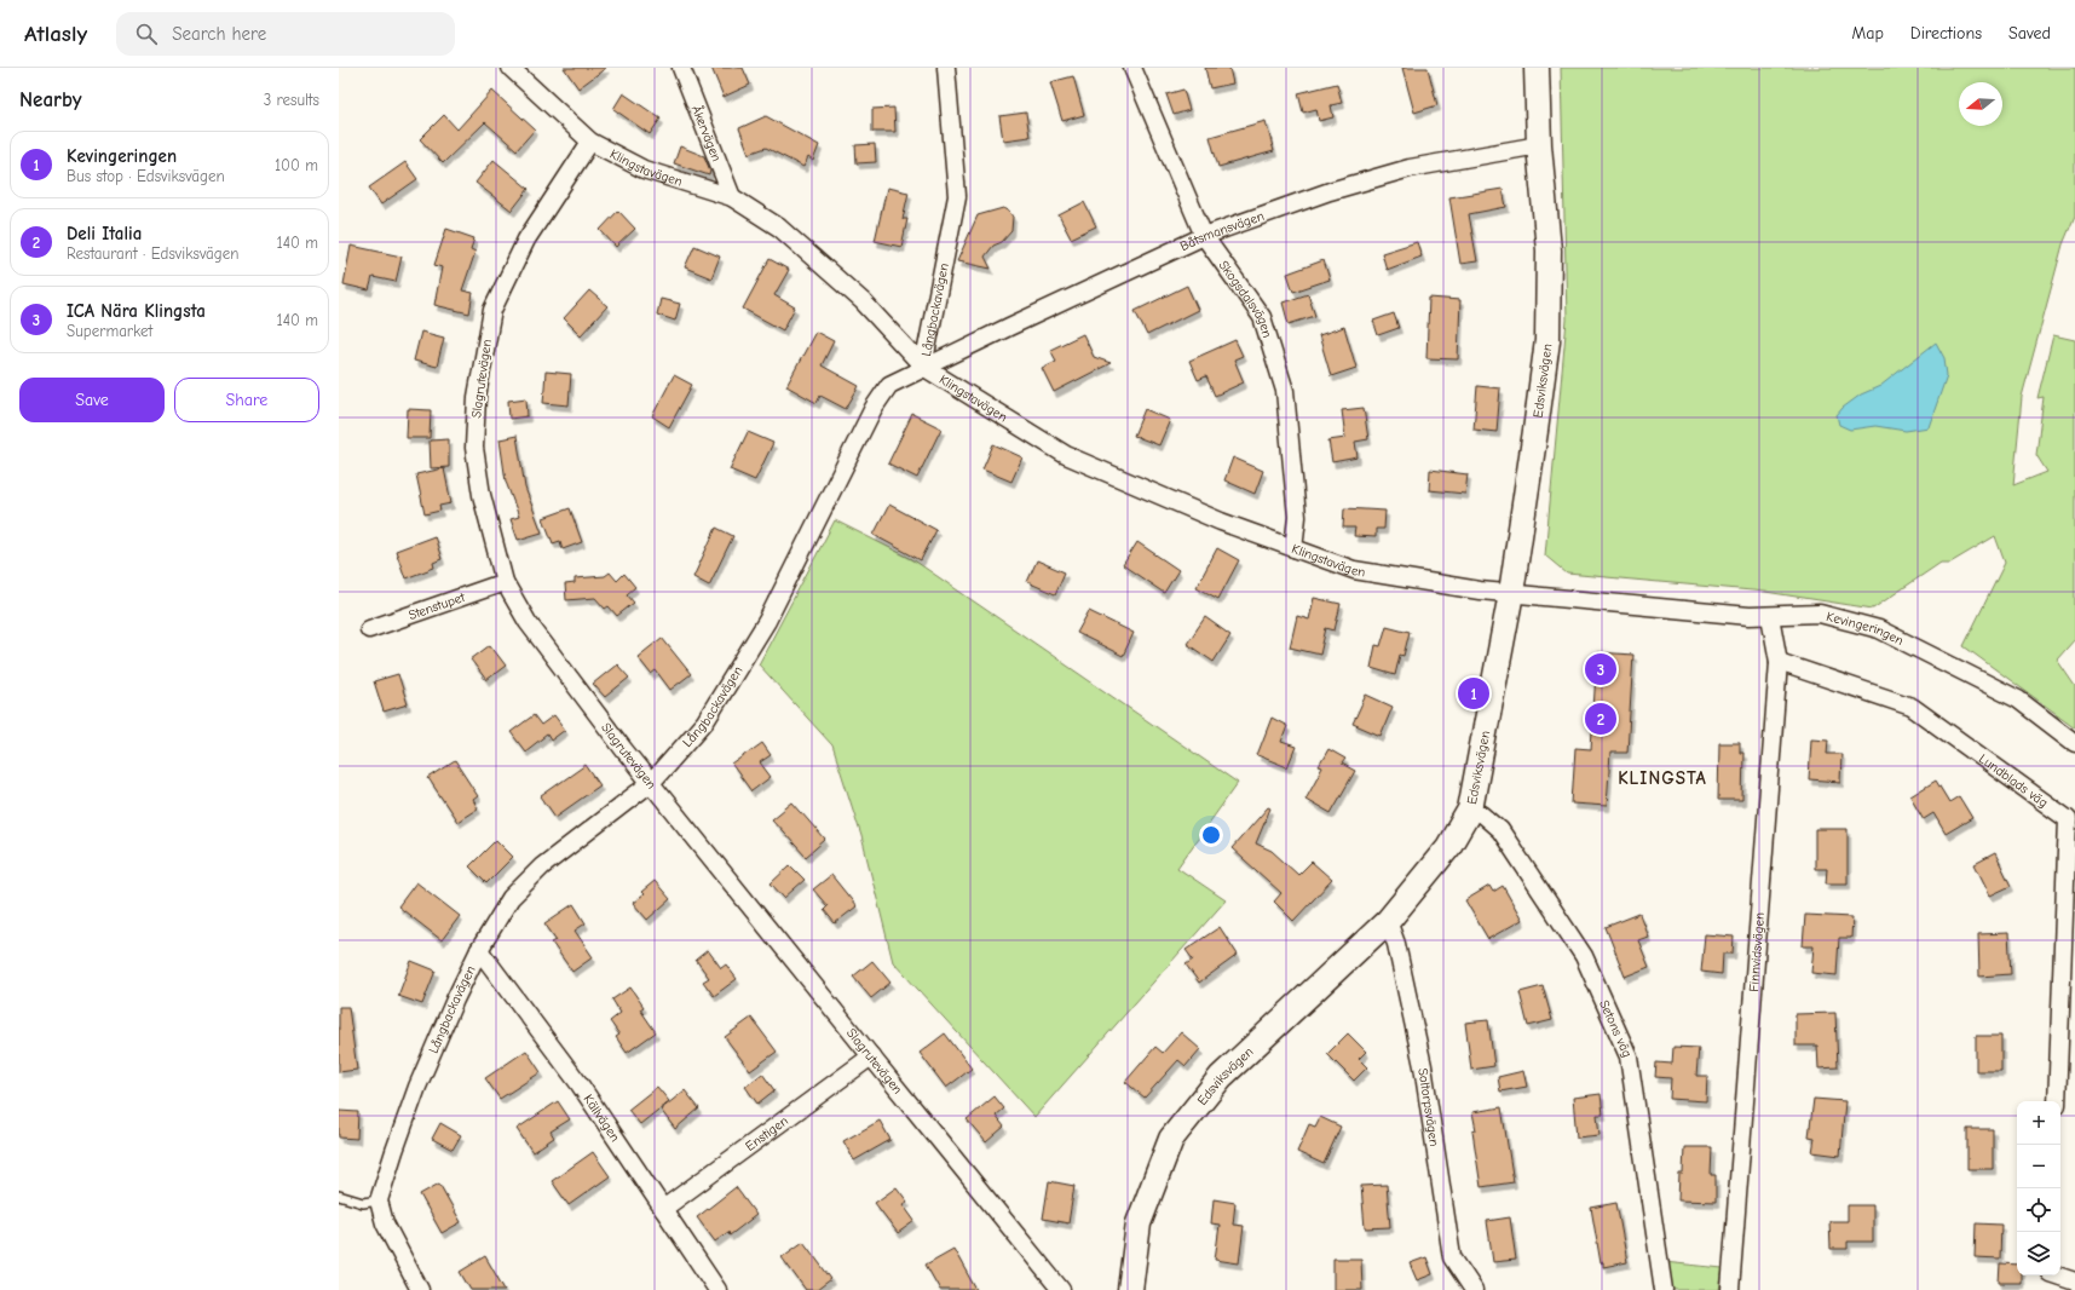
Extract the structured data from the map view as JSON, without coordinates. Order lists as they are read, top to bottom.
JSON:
{
  "streets": {
    "street": [
      "Åkervägen",
      "Klingstavägen",
      "Båtsmansvägen",
      "Skogsdalsvägen",
      "Långbackavägen",
      "Slagrutevägen",
      "Edsviksvägen",
      "Stenstupet",
      "Kevingeringen",
      "Lundblads väg",
      "Finnvidsvägen",
      "Setons väg",
      "Soltorpsvägen",
      "Källvägen",
      "Enstigen"
    ]
  },
  "crossings": [
    ["Åkervägen", "Klingstavägen"],
    ["Klingstavägen", "Båtsmansvägen"],
    ["Klingstavägen", "Skogsdalsvägen"],
    ["Klingstavägen", "Långbackavägen"],
    ["Klingstavägen", "Slagrutevägen"],
    ["Klingstavägen", "Edsviksvägen"],
    ["Klingstavägen", "Kevingeringen"],
    ["Båtsmansvägen", "Skogsdalsvägen"],
    ["Båtsmansvägen", "Långbackavägen"],
    ["Båtsmansvägen", "Edsviksvägen"],
    ["Långbackavägen", "Slagrutevägen"],
    ["Långbackavägen", "Källvägen"],
    ["Slagrutevägen", "Stenstupet"],
    ["Slagrutevägen", "Enstigen"],
    ["Edsviksvägen", "Kevingeringen"],
    ["Edsviksvägen", "Setons väg"],
    ["Edsviksvägen", "Soltorpsvägen"],
    ["Kevingeringen", "Finnvidsvägen"],
    ["Lundblads väg", "Finnvidsvägen"],
    ["Källvägen", "Enstigen"]
  ],
  "districts": ["KLINGSTA"],
  "north": "left",
  "page": {
    "header": "Atlasly",
    "search": "Search here",
    "nav": ["Map", "Directions", "Saved"],
    "heading": ["Nearby", "3 results"],
    "list": [
      {
        "mark": "1",
        "name": "Kevingeringen",
        "note": "Bus stop · Edsviksvägen",
        "value": "100 m"
      },
      {
        "mark": "2",
        "name": "Deli Italia",
        "note": "Restaurant · Edsviksvägen",
        "value": "140 m"
      },
      {
        "mark": "3",
        "name": "ICA Nära Klingsta",
        "note": "Supermarket",
        "value": "140 m"
      }
    ],
    "buttons": ["Save", "Share"],
    "pins": ["3", "1", "2"],
    "map_buttons": ["+", "−"]
  }
}
